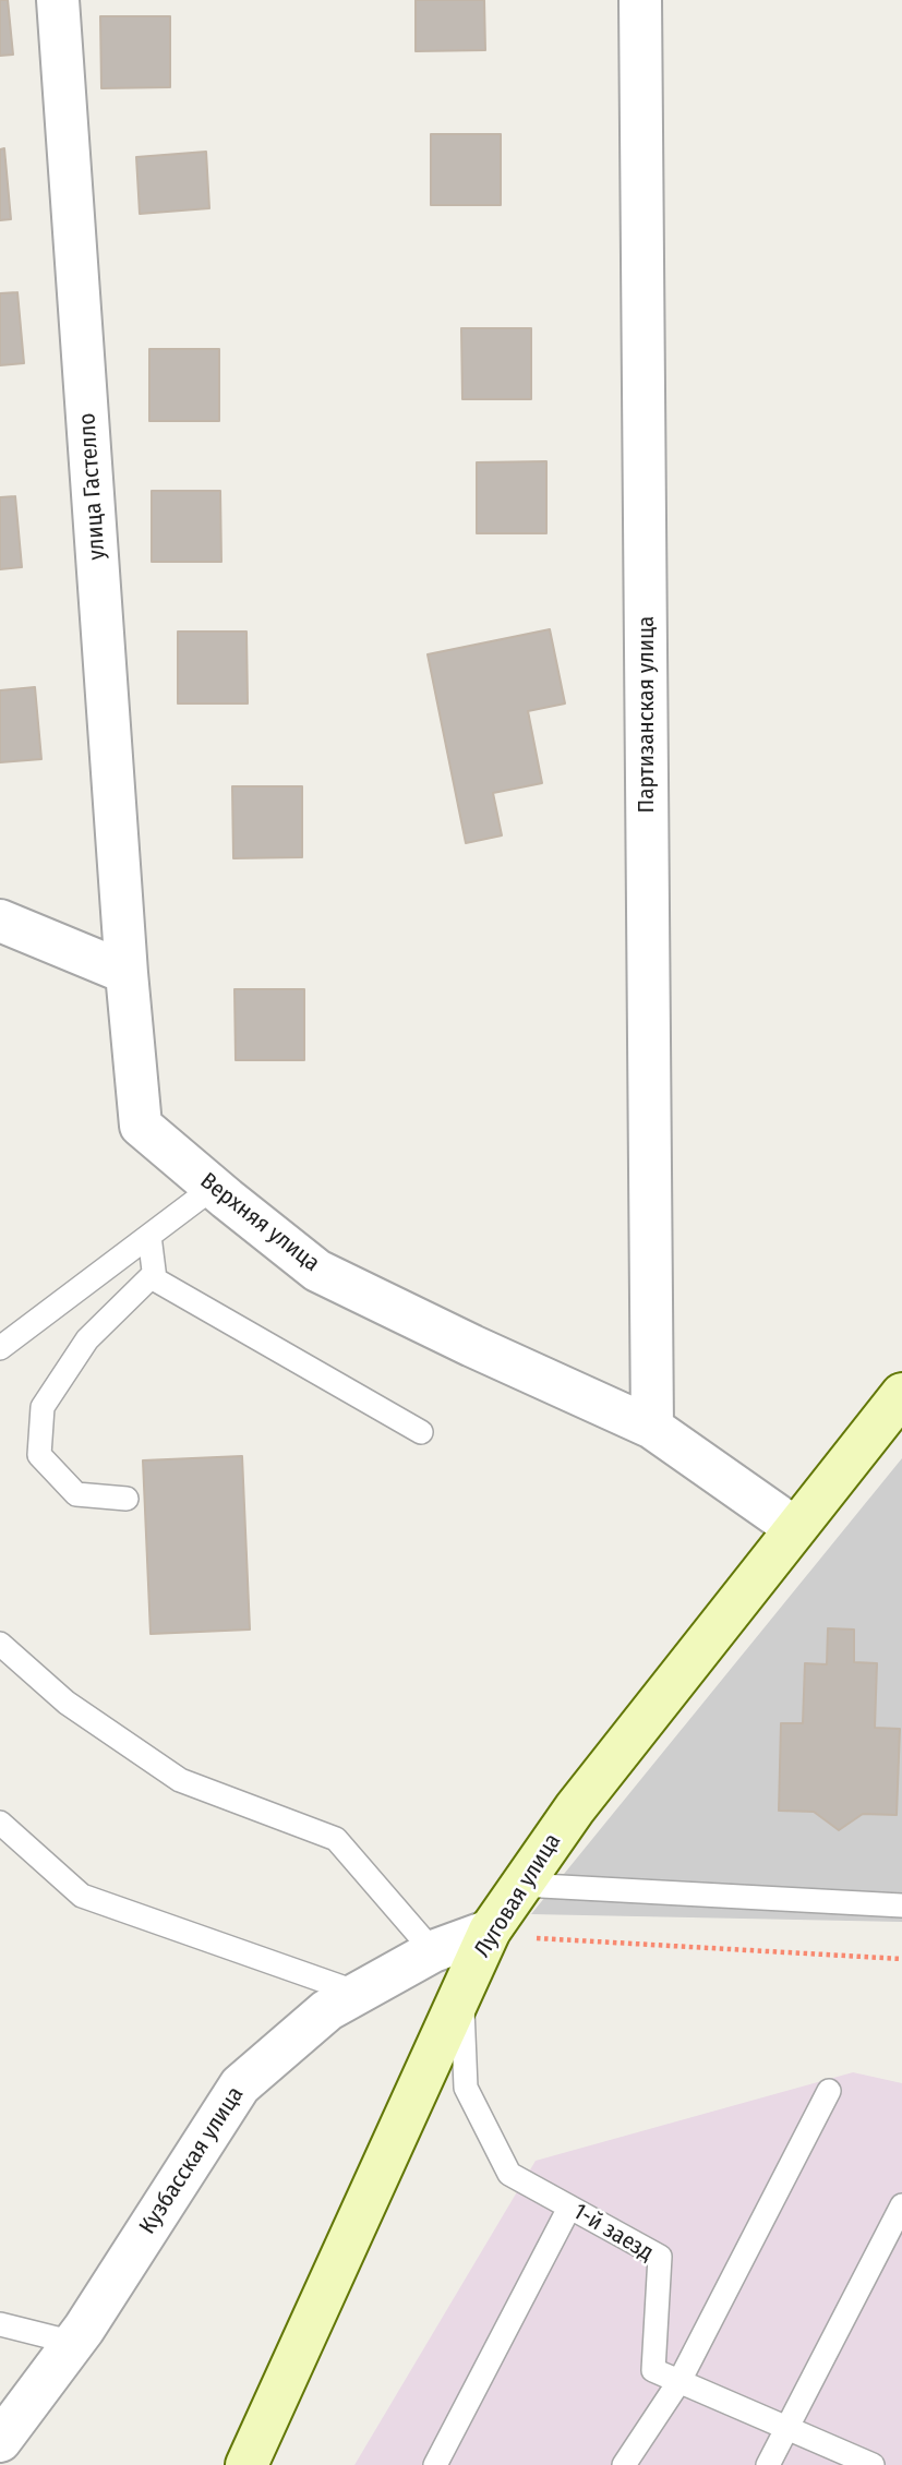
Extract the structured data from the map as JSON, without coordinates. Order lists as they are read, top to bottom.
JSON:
{
  "streets": {
    "main road": ["Луговая улица"],
    "street": [
      "улица Гастелло",
      "Партизанская улица",
      "Верхняя улица",
      "Кузбасская улица"
    ],
    "lane": ["1-й заезд"]
  },
  "crossings": [
    ["улица Гастелло", "Верхняя улица"],
    ["Партизанская улица", "Верхняя улица"],
    ["Верхняя улица", "Луговая улица"],
    ["Луговая улица", "Кузбасская улица"],
    ["Луговая улица", "1-й заезд"]
  ]
}
